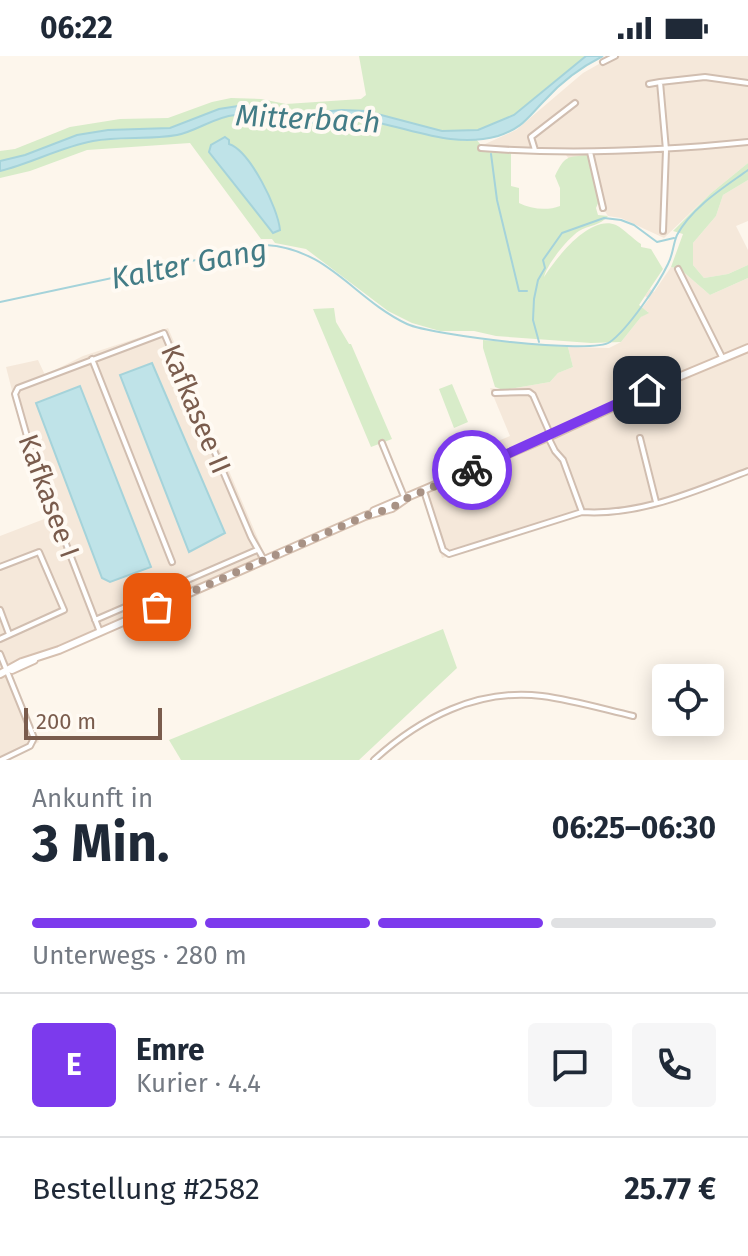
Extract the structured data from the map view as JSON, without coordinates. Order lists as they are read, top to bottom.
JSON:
{
  "streets": {
    "street": ["Kafkasee II", "Kafkasee I"]
  },
  "crossings": [
    ["Kafkasee II", "Kafkasee I"]
  ],
  "water": ["Mitterbach", "Kalter Gang"],
  "scale_bar": "200 m",
  "page": {
    "status": "06:22",
    "scale": "200 m",
    "heading": ["3 Min.", "Ankunft in", "06:25–06:30"],
    "panel": [
      "Emre",
      "Kurier · 4.4",
      "Bestellung #2582",
      "25.77 €"
    ],
    "bar": "Unterwegs · 280 m",
    "round": "E"
  }
}
